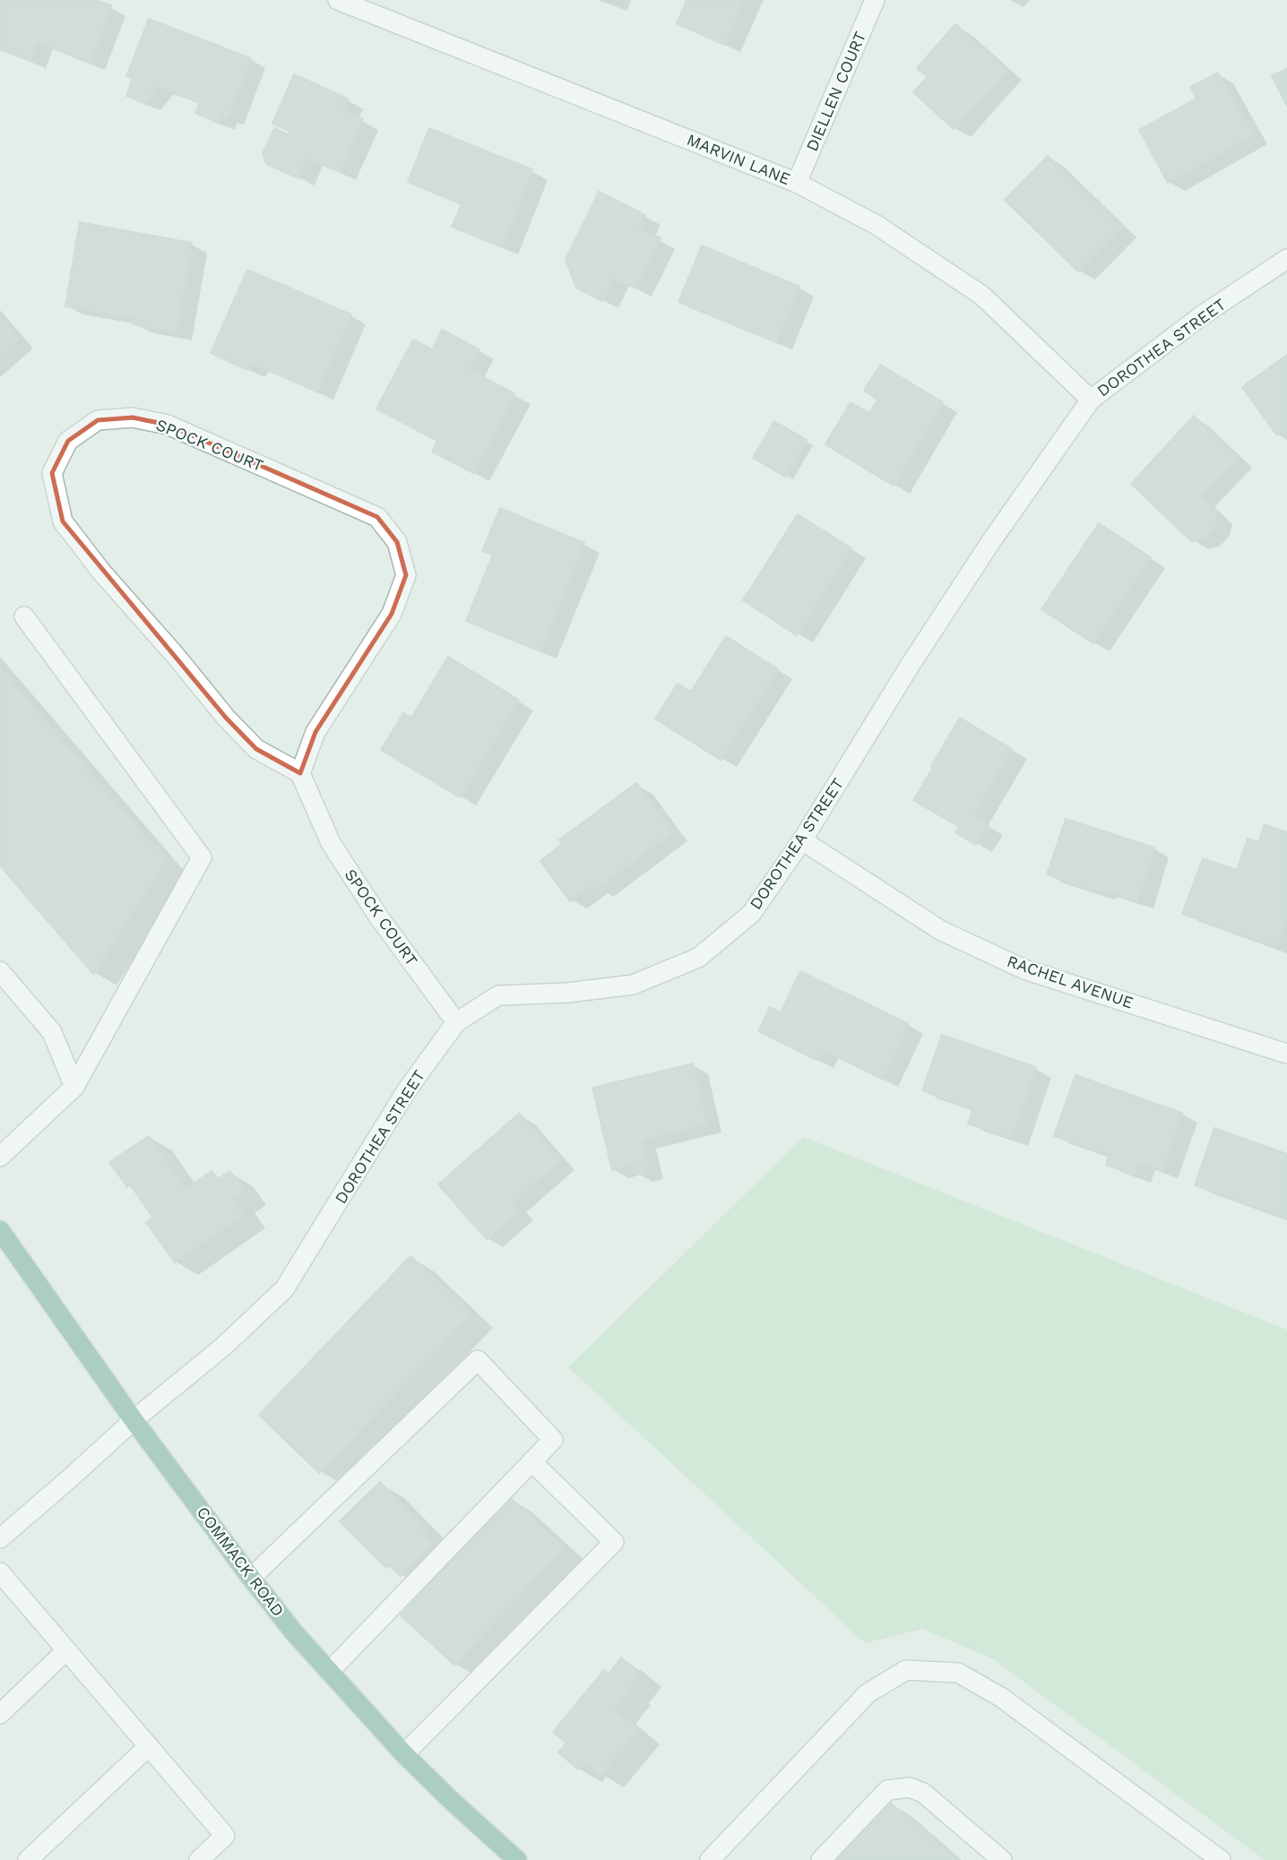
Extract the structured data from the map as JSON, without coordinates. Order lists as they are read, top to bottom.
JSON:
{
  "streets": {
    "main road": ["COMMACK ROAD"],
    "street": [
      "DIELLEN COURT",
      "MARVIN LANE",
      "DOROTHEA STREET",
      "SPOCK COURT",
      "RACHEL AVENUE"
    ]
  },
  "crossings": [
    ["DIELLEN COURT", "MARVIN LANE"],
    ["MARVIN LANE", "DOROTHEA STREET"],
    ["DOROTHEA STREET", "SPOCK COURT"],
    ["DOROTHEA STREET", "RACHEL AVENUE"],
    ["DOROTHEA STREET", "COMMACK ROAD"]
  ]
}
